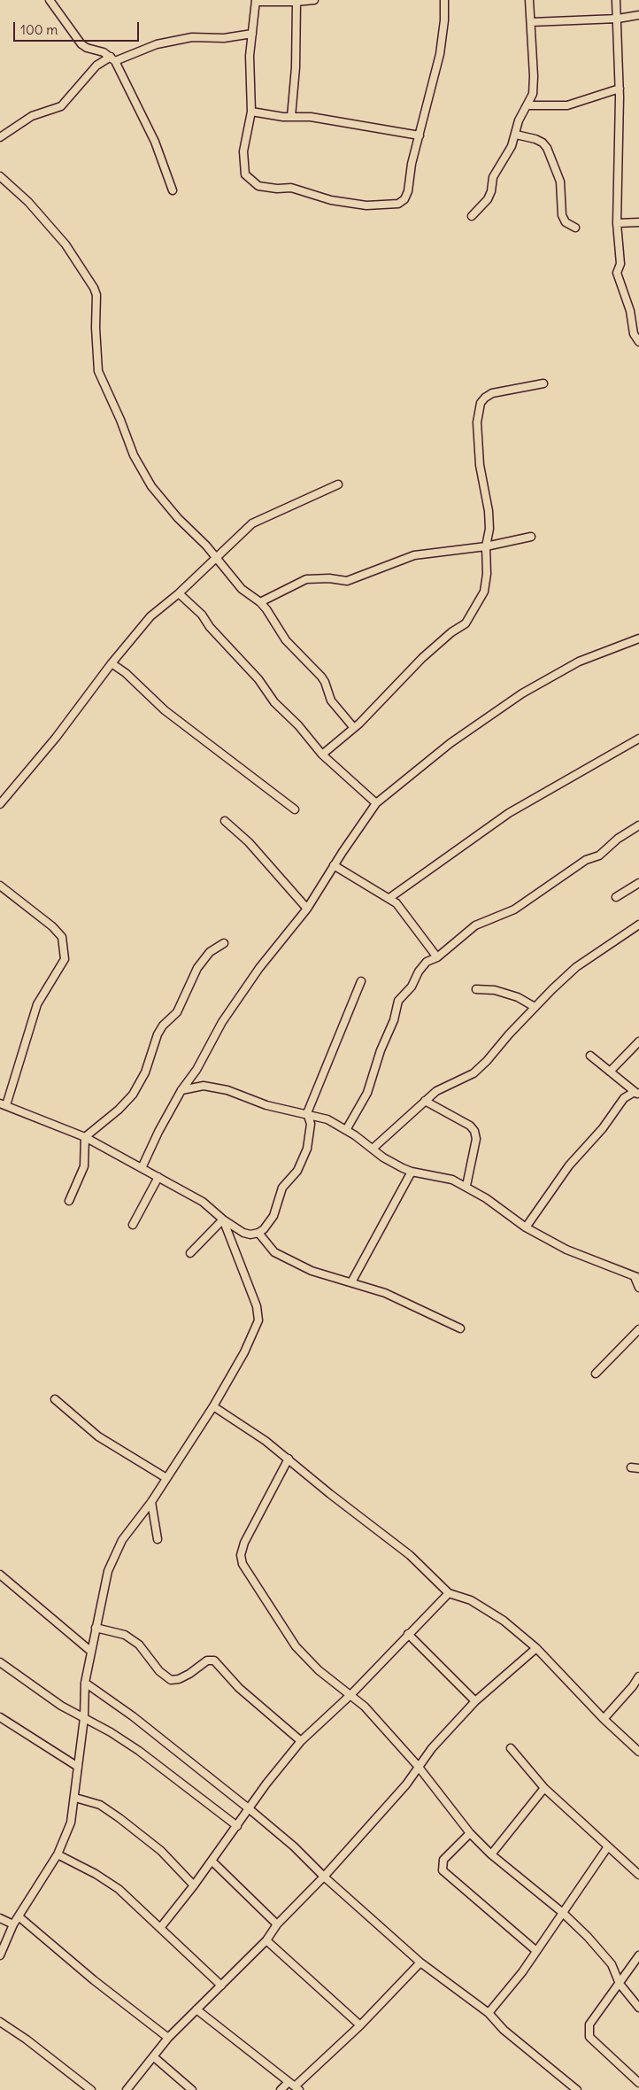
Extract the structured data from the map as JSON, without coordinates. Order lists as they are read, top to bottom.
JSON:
{
  "scale_bar": "100 m"
}
